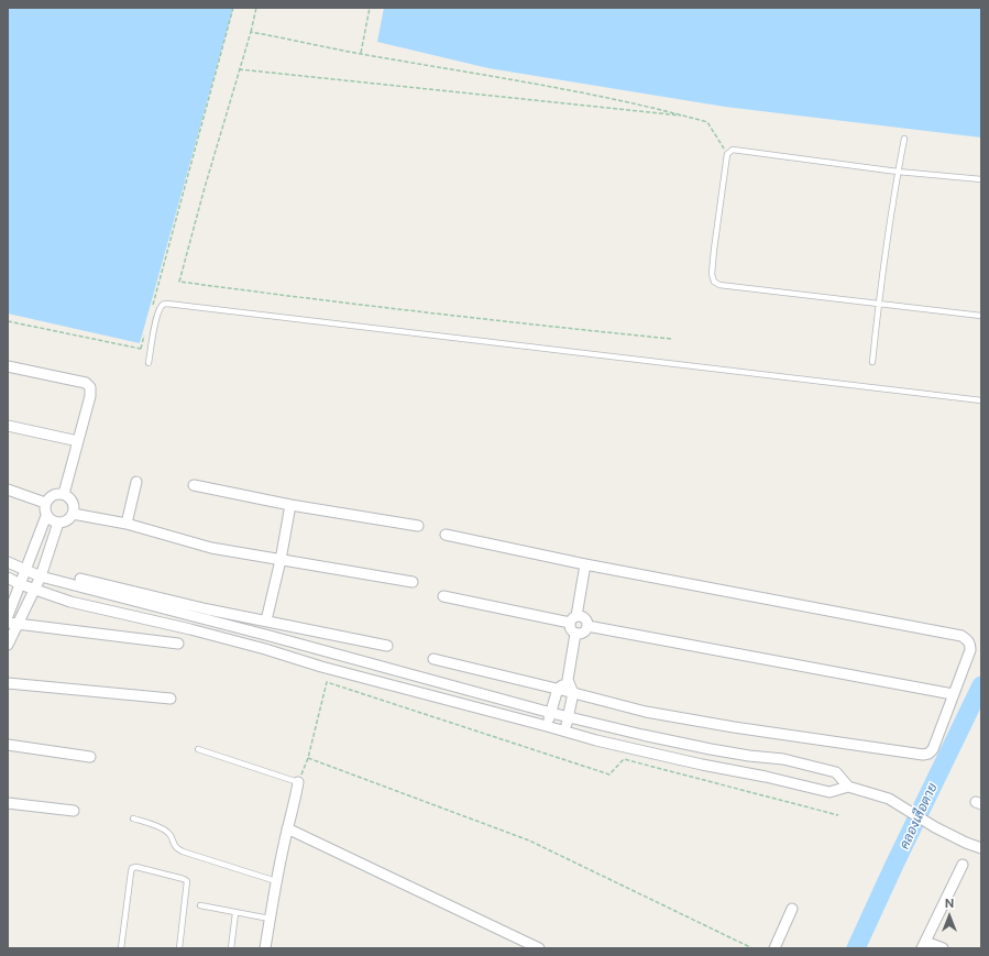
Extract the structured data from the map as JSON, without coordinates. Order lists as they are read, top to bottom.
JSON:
{
  "water": ["คลองเสือตาย"],
  "north": "top"
}
